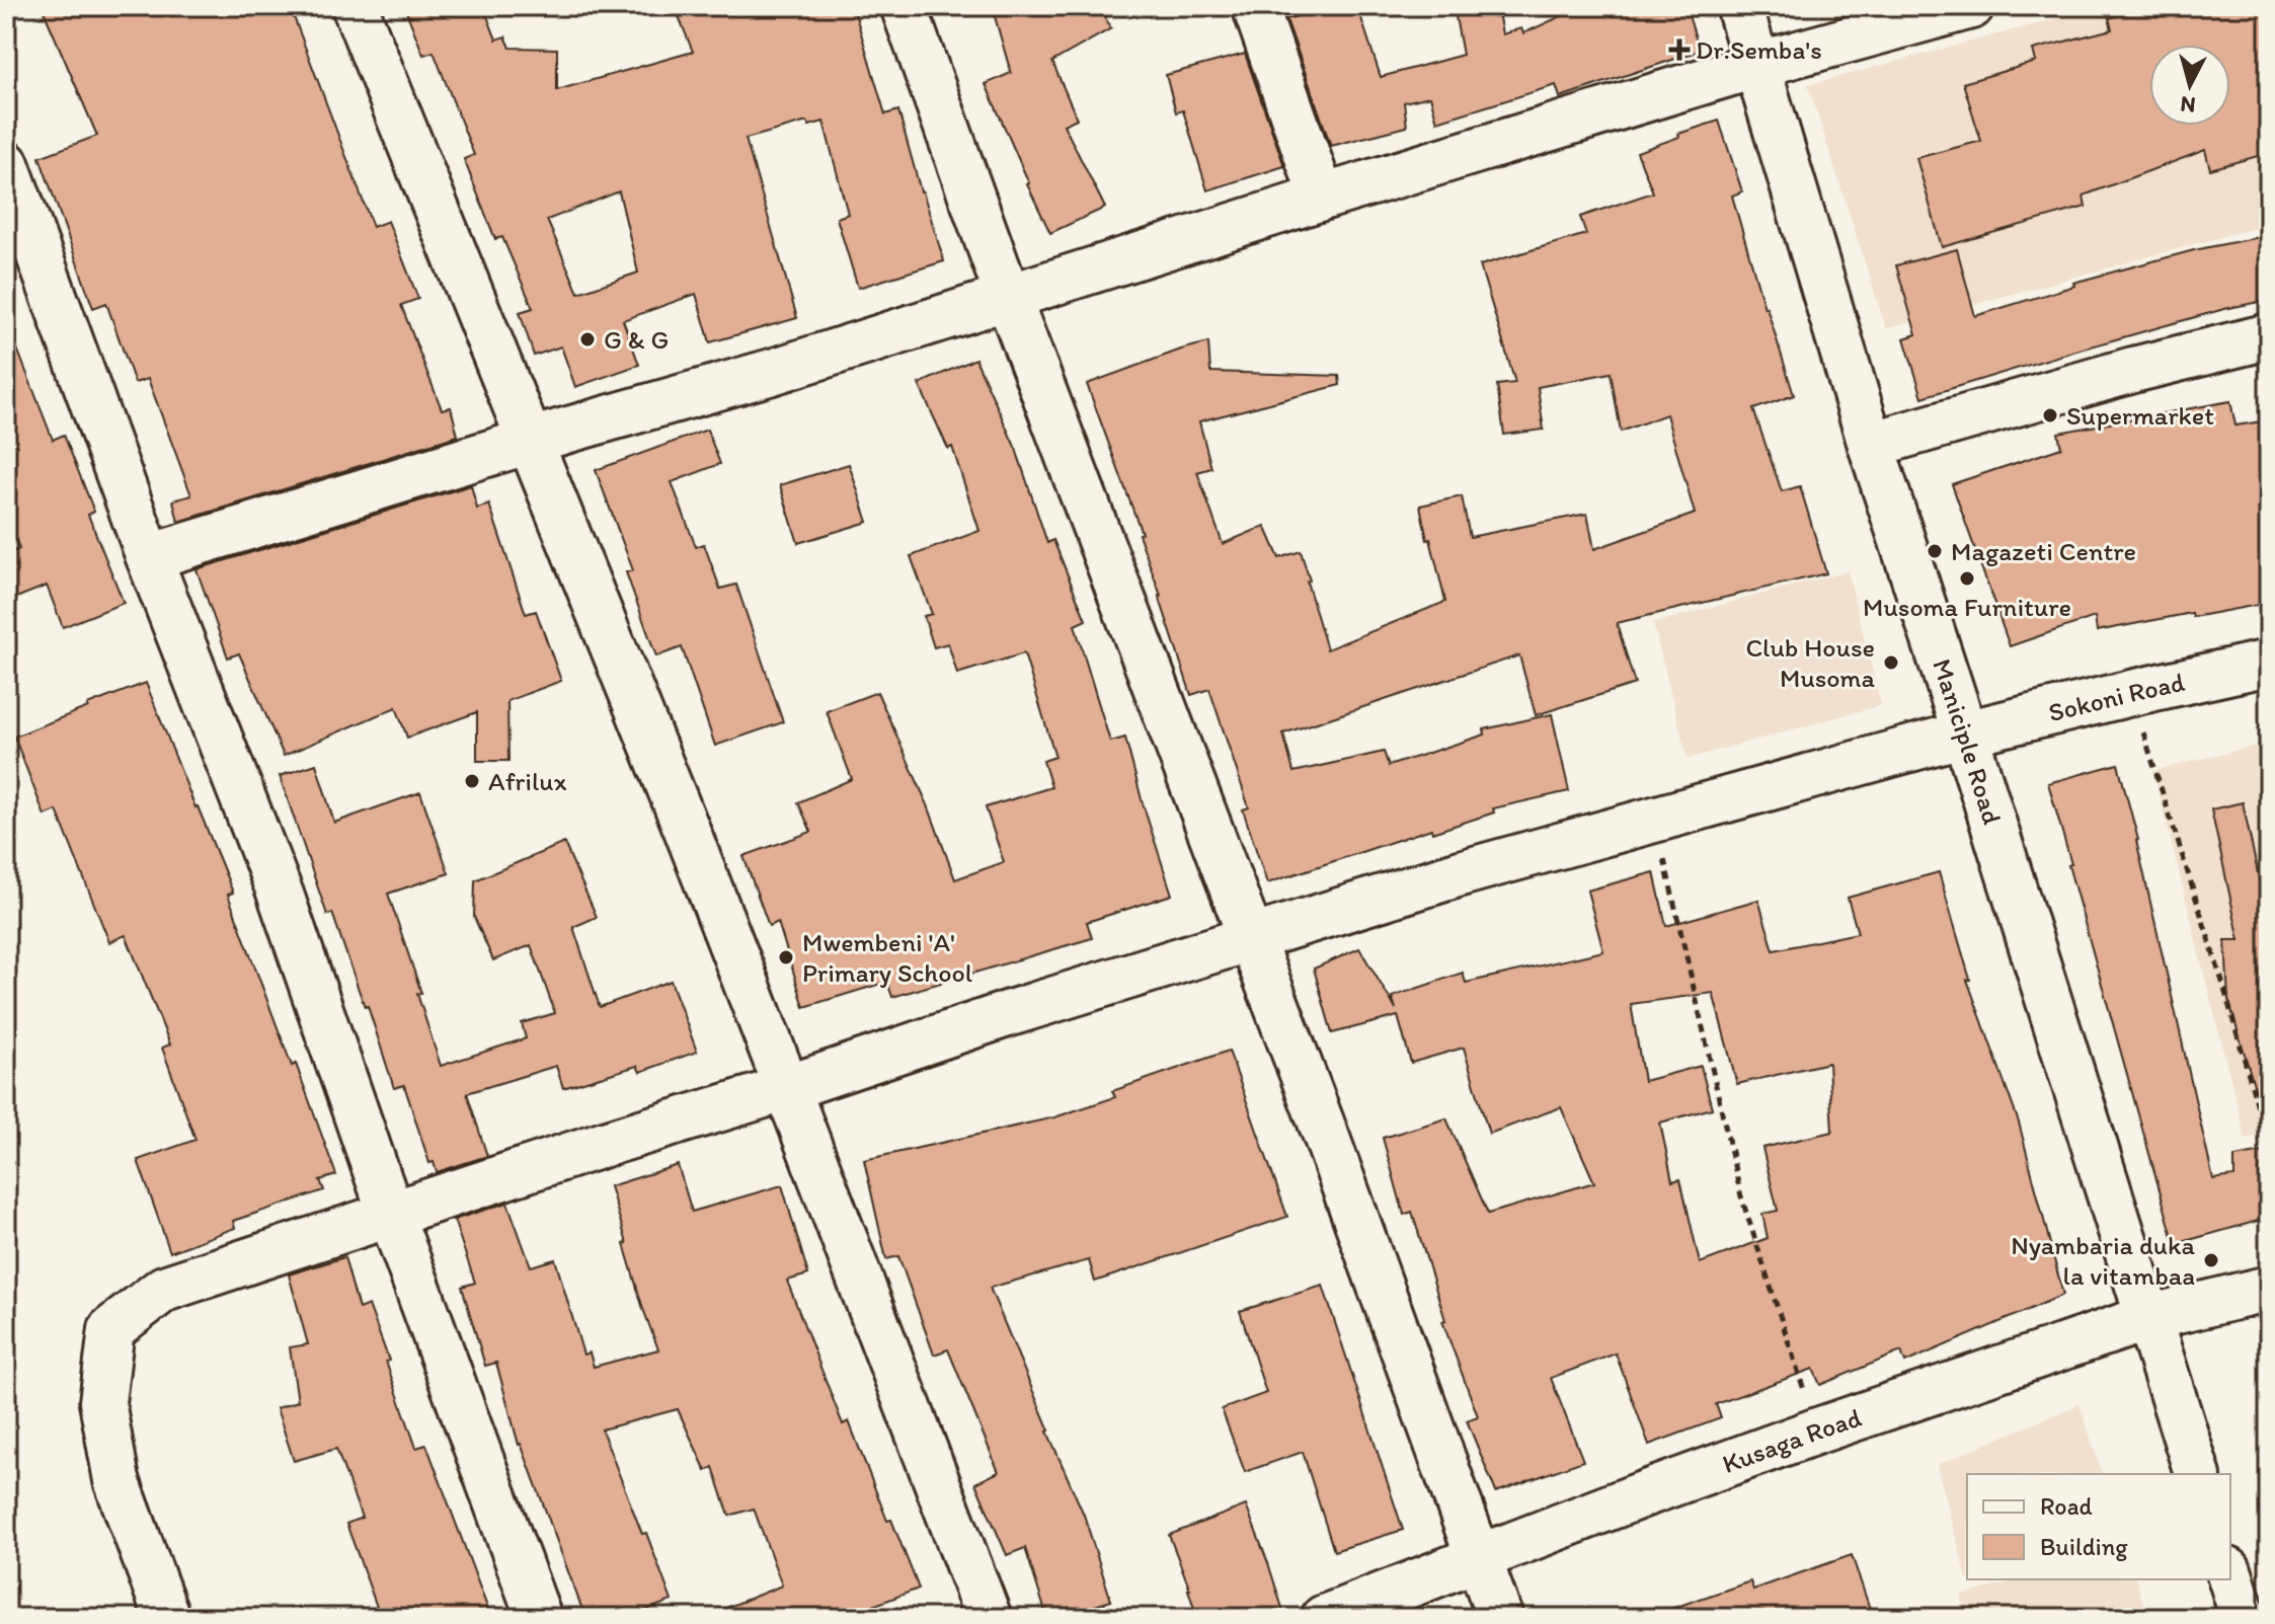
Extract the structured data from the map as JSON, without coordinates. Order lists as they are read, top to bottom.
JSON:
{
  "streets": {
    "street": ["Sokoni Road", "Maniciple Road", "Kusaga Road"]
  },
  "crossings": [
    ["Sokoni Road", "Maniciple Road"],
    ["Maniciple Road", "Kusaga Road"]
  ],
  "places": {
    "health": ["Dr.Semba's"],
    "other": [
      "G & G",
      "Supermarket",
      "Magazeti Centre",
      "Musoma Furniture",
      "Club House Musoma",
      "Afrilux",
      "Mwembeni 'A' Primary School",
      "Nyambaria duka la vitambaa"
    ]
  },
  "legend": ["Road", "Building"],
  "north": "bottom"
}
